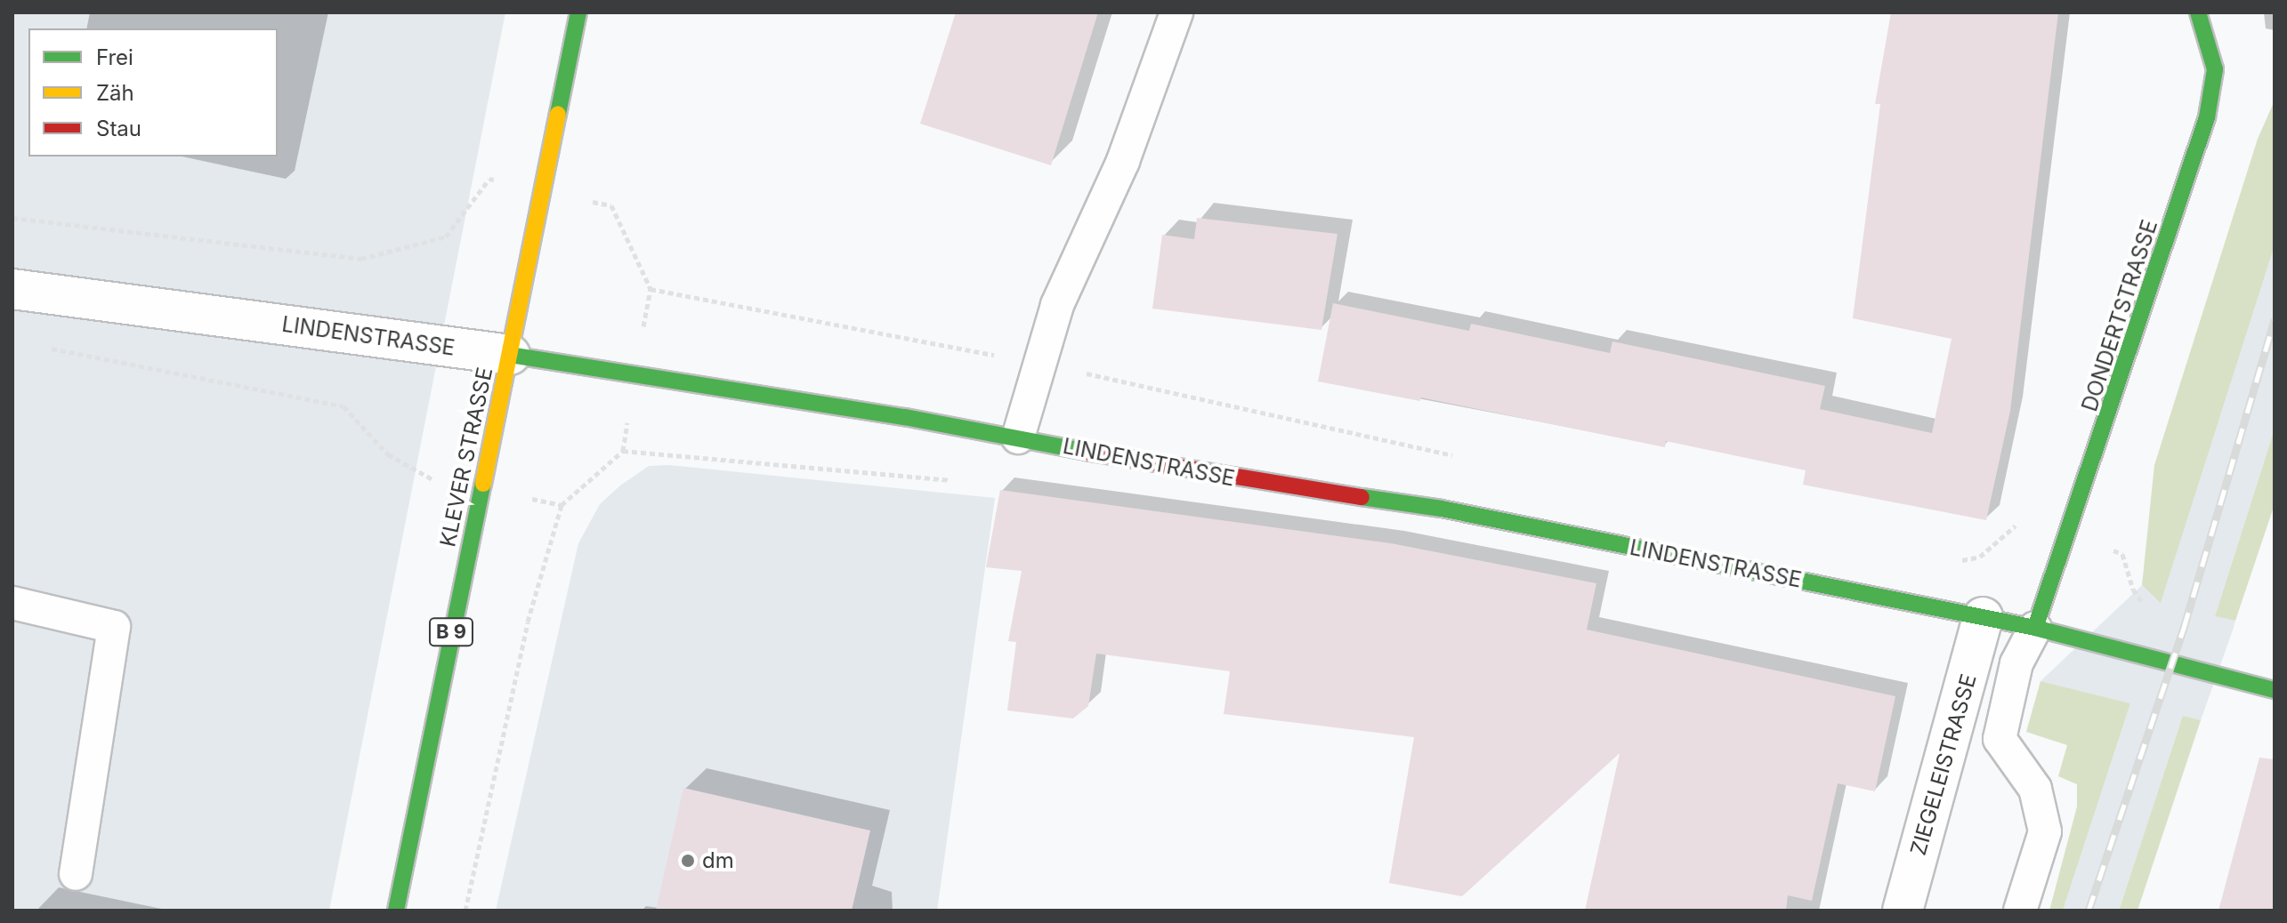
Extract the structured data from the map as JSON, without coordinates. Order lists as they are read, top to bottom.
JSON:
{
  "streets": {
    "street": [
      "DONDERTSTRASSE",
      "LINDENSTRASSE",
      "KLEVER STRASSE",
      "B 9",
      "ZIEGELEISTRASSE"
    ]
  },
  "crossings": [
    ["DONDERTSTRASSE", "LINDENSTRASSE"],
    ["LINDENSTRASSE", "KLEVER STRASSE"],
    ["LINDENSTRASSE", "ZIEGELEISTRASSE"]
  ],
  "places": ["dm"],
  "legend": ["Frei", "Zäh", "Stau"]
}
